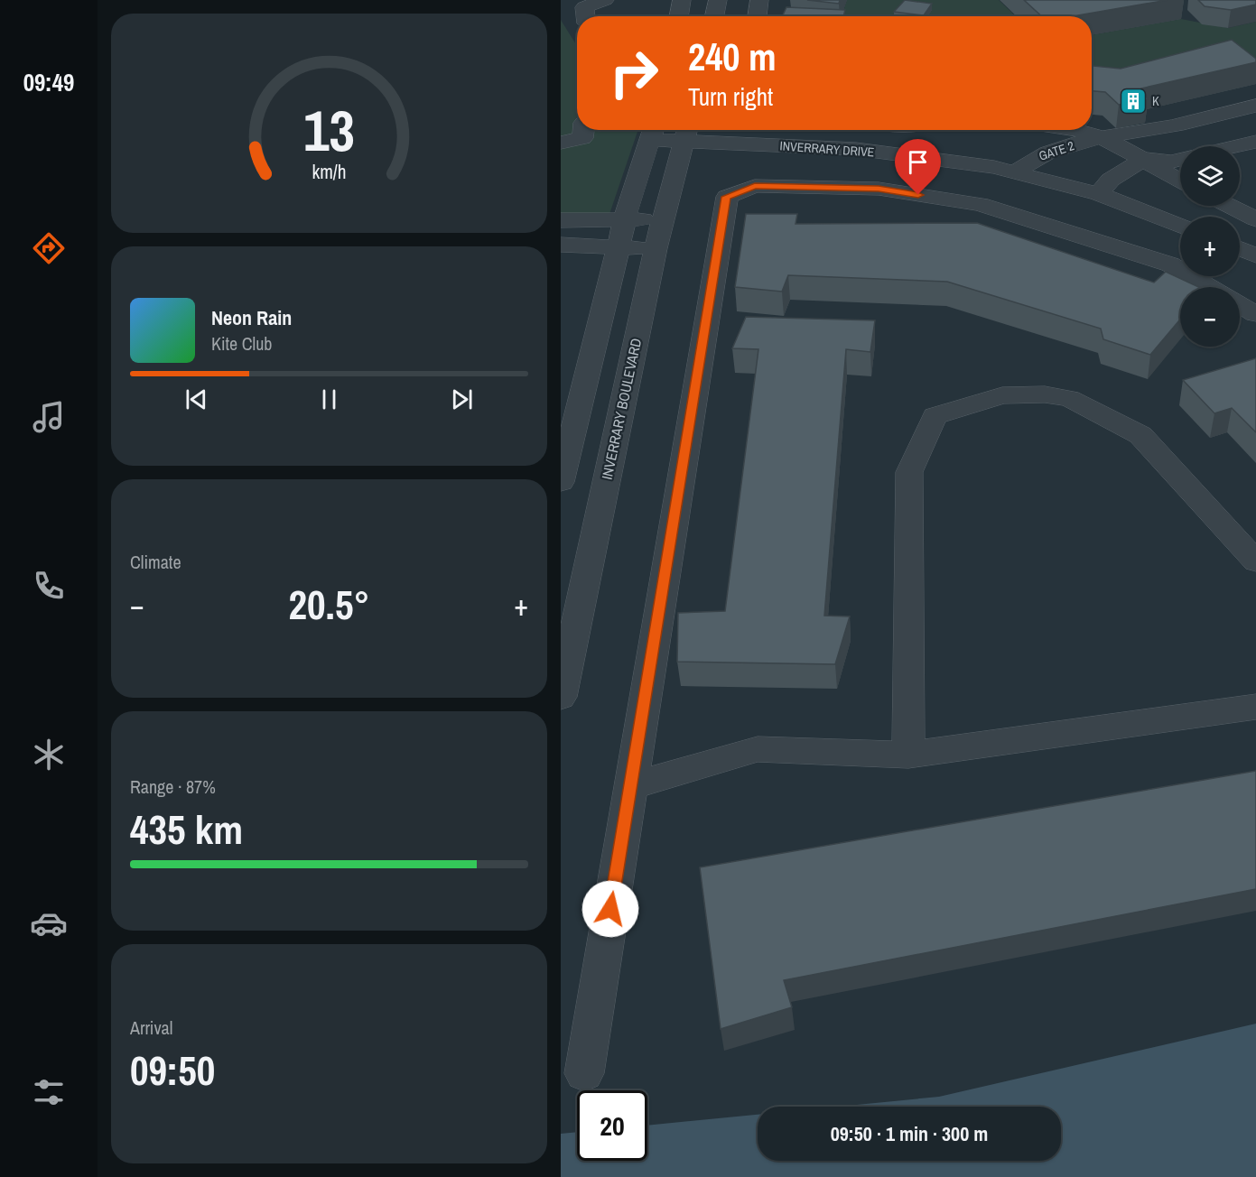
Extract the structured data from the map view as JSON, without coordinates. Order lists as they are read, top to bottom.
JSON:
{
  "streets": {
    "street": ["INVERRARY DRIVE", "GATE 2", "INVERRARY BOULEVARD"]
  },
  "crossings": [
    ["INVERRARY DRIVE", "GATE 2"],
    ["INVERRARY DRIVE", "INVERRARY BOULEVARD"]
  ],
  "places": {
    "building": ["K"]
  },
  "page": {
    "tabs": "09:49",
    "turn": ["240 m", "Turn right"],
    "map_buttons": ["+", "−"],
    "song": ["Neon Rain", "Kite Club"],
    "tile": [
      "Climate",
      ["Range · 87%", "435 km"],
      ["Arrival", "09:50"]
    ],
    "heat": ["−", "20.5°", "+"],
    "limit": "20",
    "trip": "09:50 · 1 min · 300 m",
    "gauge": ["13", "km/h"]
  }
}
